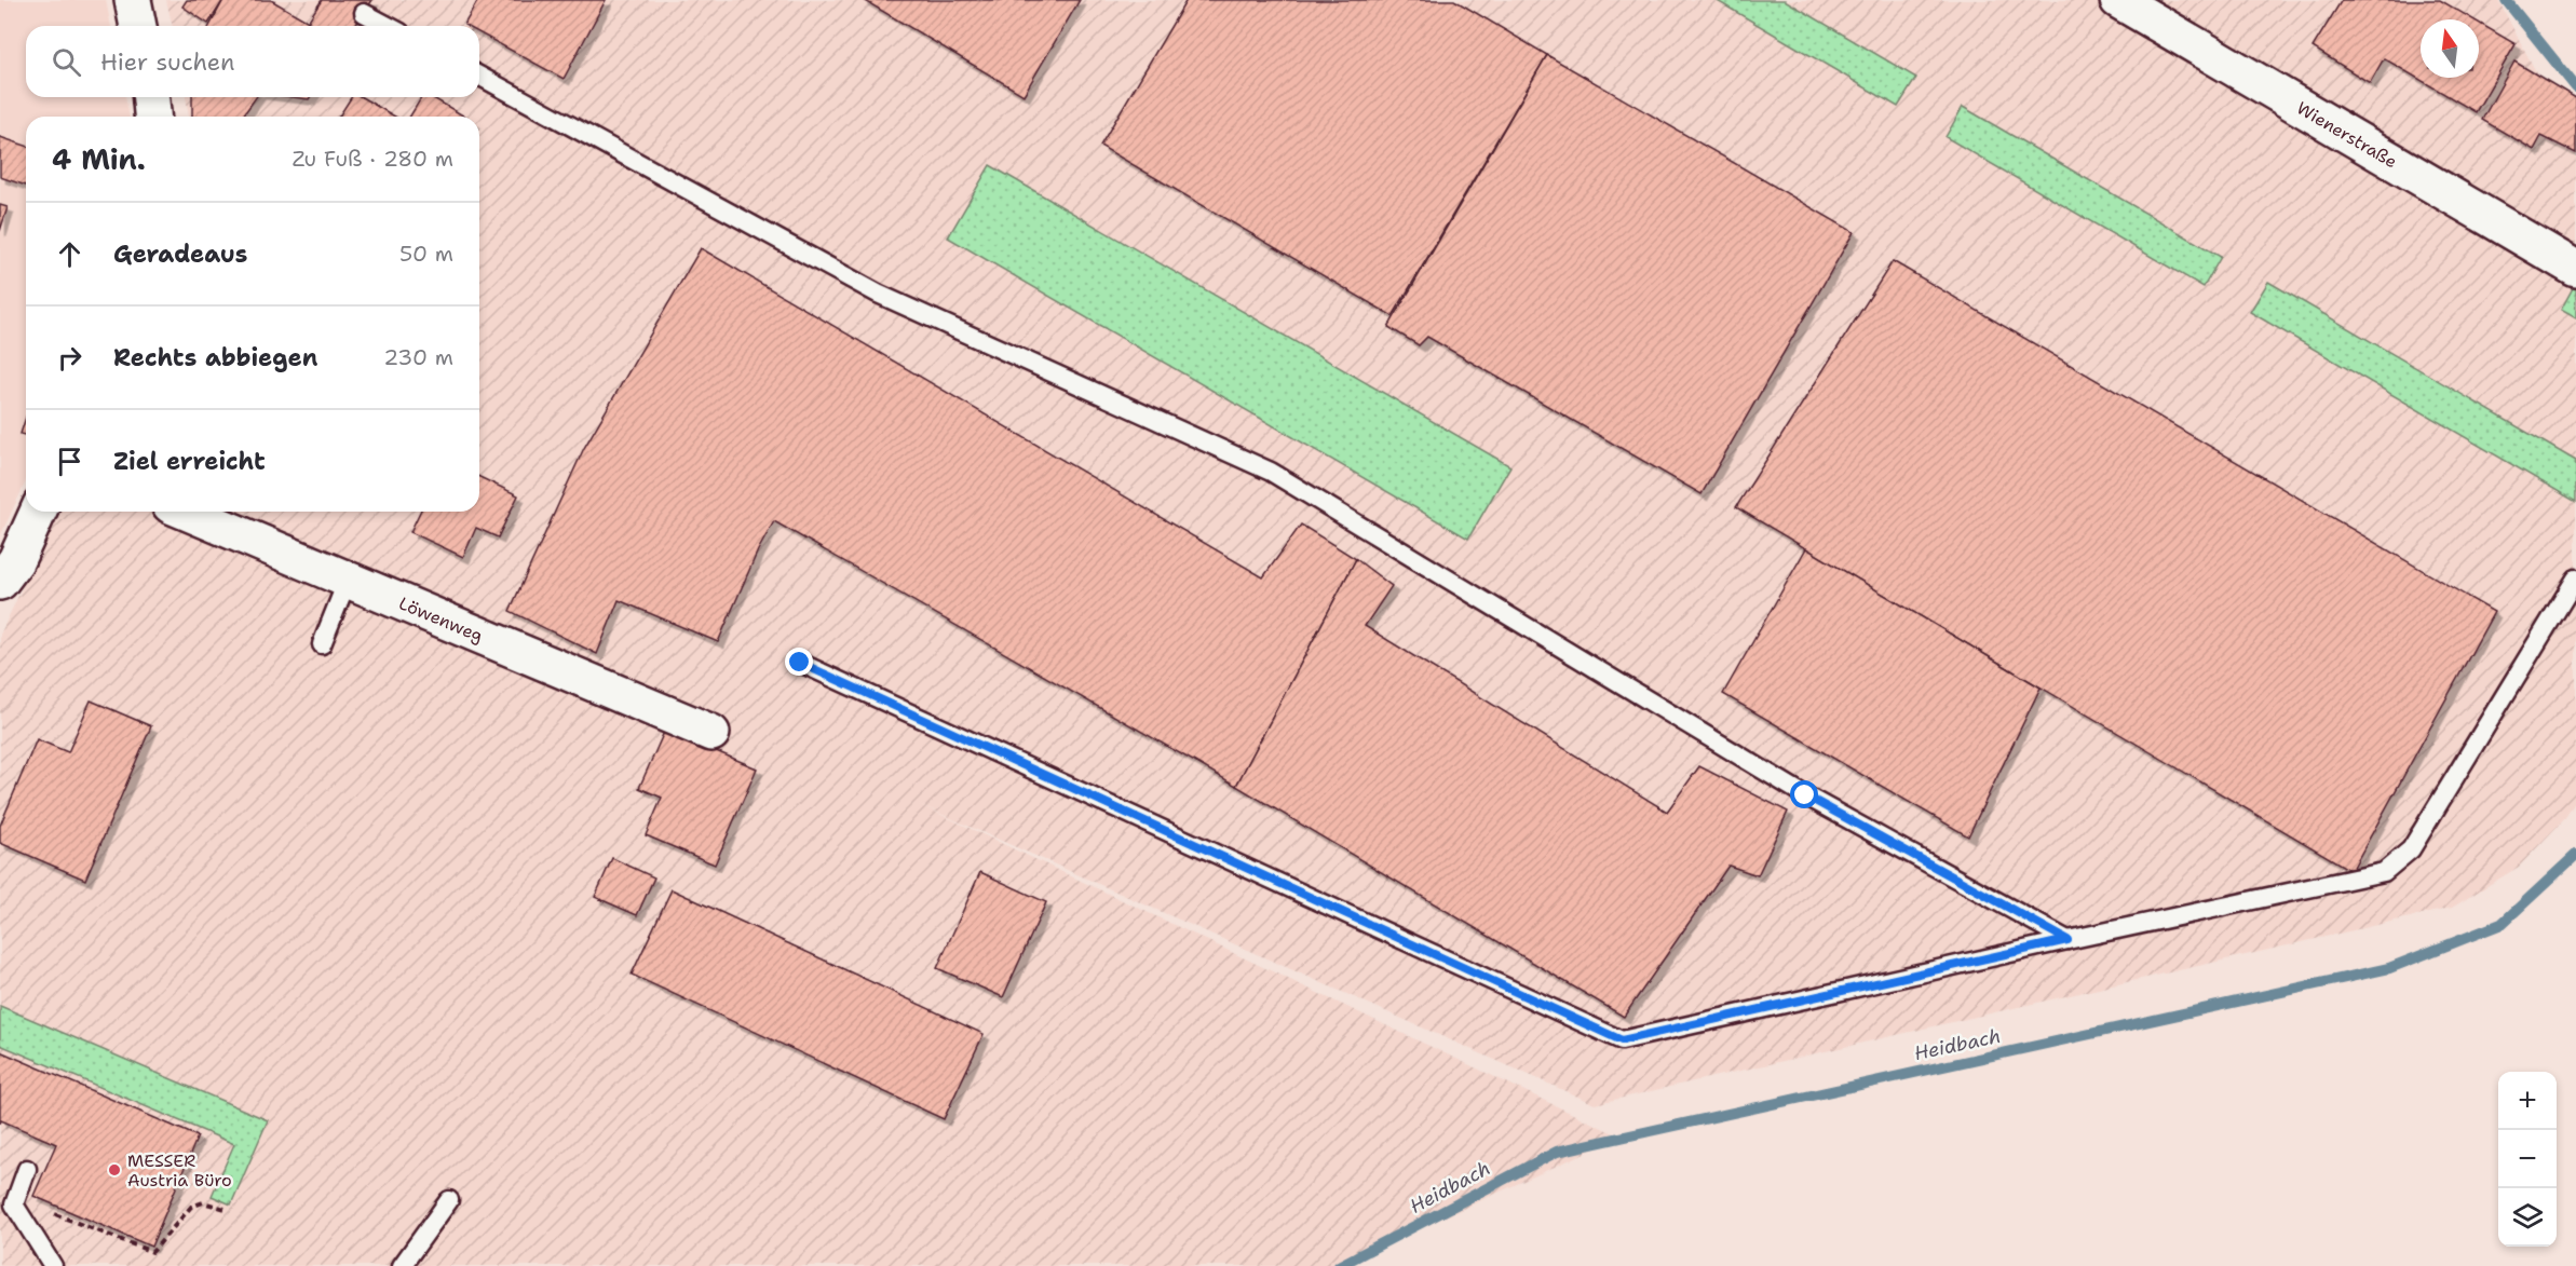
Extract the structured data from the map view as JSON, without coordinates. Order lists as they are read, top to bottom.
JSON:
{
  "streets": {
    "street": ["Wienerstraße", "Löwenweg"]
  },
  "water": ["Heidbach"],
  "places": ["MESSER Austria Büro"],
  "north": "top",
  "page": {
    "search": "Hier suchen",
    "heading": ["4 Min.", "Zu Fuß · 280 m"],
    "list": [
      ["Geradeaus", "50 m"],
      ["Rechts abbiegen", "230 m"],
      "Ziel erreicht"
    ],
    "map_buttons": ["+", "−"]
  }
}
